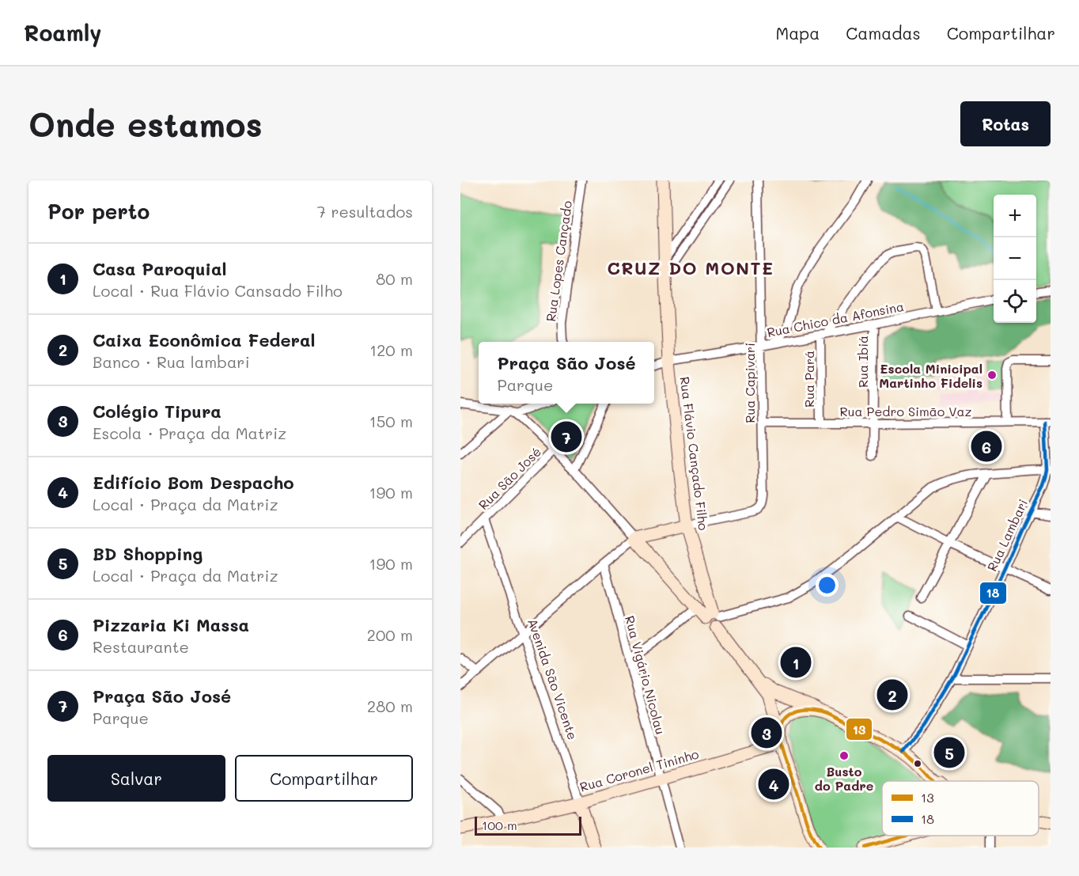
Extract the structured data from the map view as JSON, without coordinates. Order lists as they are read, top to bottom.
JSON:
{
  "streets": {
    "main road": ["Rua Flávio Cançado Filho", "Avenida São Vicente", "Rua Coronel Tininho"],
    "street": [
      "Rua Lopes Cançado",
      "Rua Chico da Afonsina",
      "Rua Ibiá",
      "Rua Pará",
      "Rua Capivari",
      "Rua Pedro Simão Vaz",
      "Rua São José",
      "Rua Lambari",
      "Rua Vigário Nicolau"
    ]
  },
  "crossings": [
    ["Rua Chico da Afonsina", "Rua Ibiá"],
    ["Rua Chico da Afonsina", "Rua Pará"],
    ["Rua Chico da Afonsina", "Rua Capivari"],
    ["Rua Chico da Afonsina", "Rua Flávio Cançado Filho"],
    ["Rua Ibiá", "Rua Pedro Simão Vaz"],
    ["Rua Pará", "Rua Pedro Simão Vaz"],
    ["Rua Capivari", "Rua Pedro Simão Vaz"],
    ["Rua Capivari", "Rua Flávio Cançado Filho"],
    ["Rua Pedro Simão Vaz", "Rua Lambari"],
    ["Rua São José", "Avenida São Vicente"],
    ["Rua Vigário Nicolau", "Rua Coronel Tininho"],
    ["Avenida São Vicente", "Rua Coronel Tininho"]
  ],
  "districts": ["CRUZ DO MONTE"],
  "places": ["Escola Minicipal Martinho Fidelis", "Busto do Padre"],
  "lines": ["transit line 18", "transit line 13"],
  "legend": ["13", "18"],
  "scale_bar": "100 m",
  "page": {
    "header": "Roamly",
    "nav": ["Mapa", "Camadas", "Compartilhar"],
    "buttons": [
      "Rotas",
      ["Salvar", "Compartilhar"]
    ],
    "title": "Onde estamos",
    "heading": ["Por perto", "7 resultados"],
    "map_buttons": ["+", "−"],
    "list": [
      {
        "mark": "1",
        "name": "Casa Paroquial",
        "note": "Local · Rua Flávio Cansado Filho",
        "value": "80 m"
      },
      {
        "mark": "2",
        "name": "Caixa Econômica Federal",
        "note": "Banco · Rua lambari",
        "value": "120 m"
      },
      {
        "mark": "3",
        "name": "Colégio Tipura",
        "note": "Escola · Praça da Matriz",
        "value": "150 m"
      },
      {
        "mark": "4",
        "name": "Edifício Bom Despacho",
        "note": "Local · Praça da Matriz",
        "value": "190 m"
      },
      {
        "mark": "5",
        "name": "BD Shopping",
        "note": "Local · Praça da Matriz",
        "value": "190 m"
      },
      {
        "mark": "6",
        "name": "Pizzaria Ki Massa",
        "note": "Restaurante",
        "value": "200 m"
      },
      {
        "mark": "7",
        "name": "Praça São José",
        "note": "Parque",
        "value": "280 m"
      }
    ],
    "popup": ["Praça São José", "Parque"],
    "pins": [
      "7",
      "6",
      "1",
      "2",
      "3",
      "5",
      "4"
    ],
    "scale": "100 m"
  }
}
